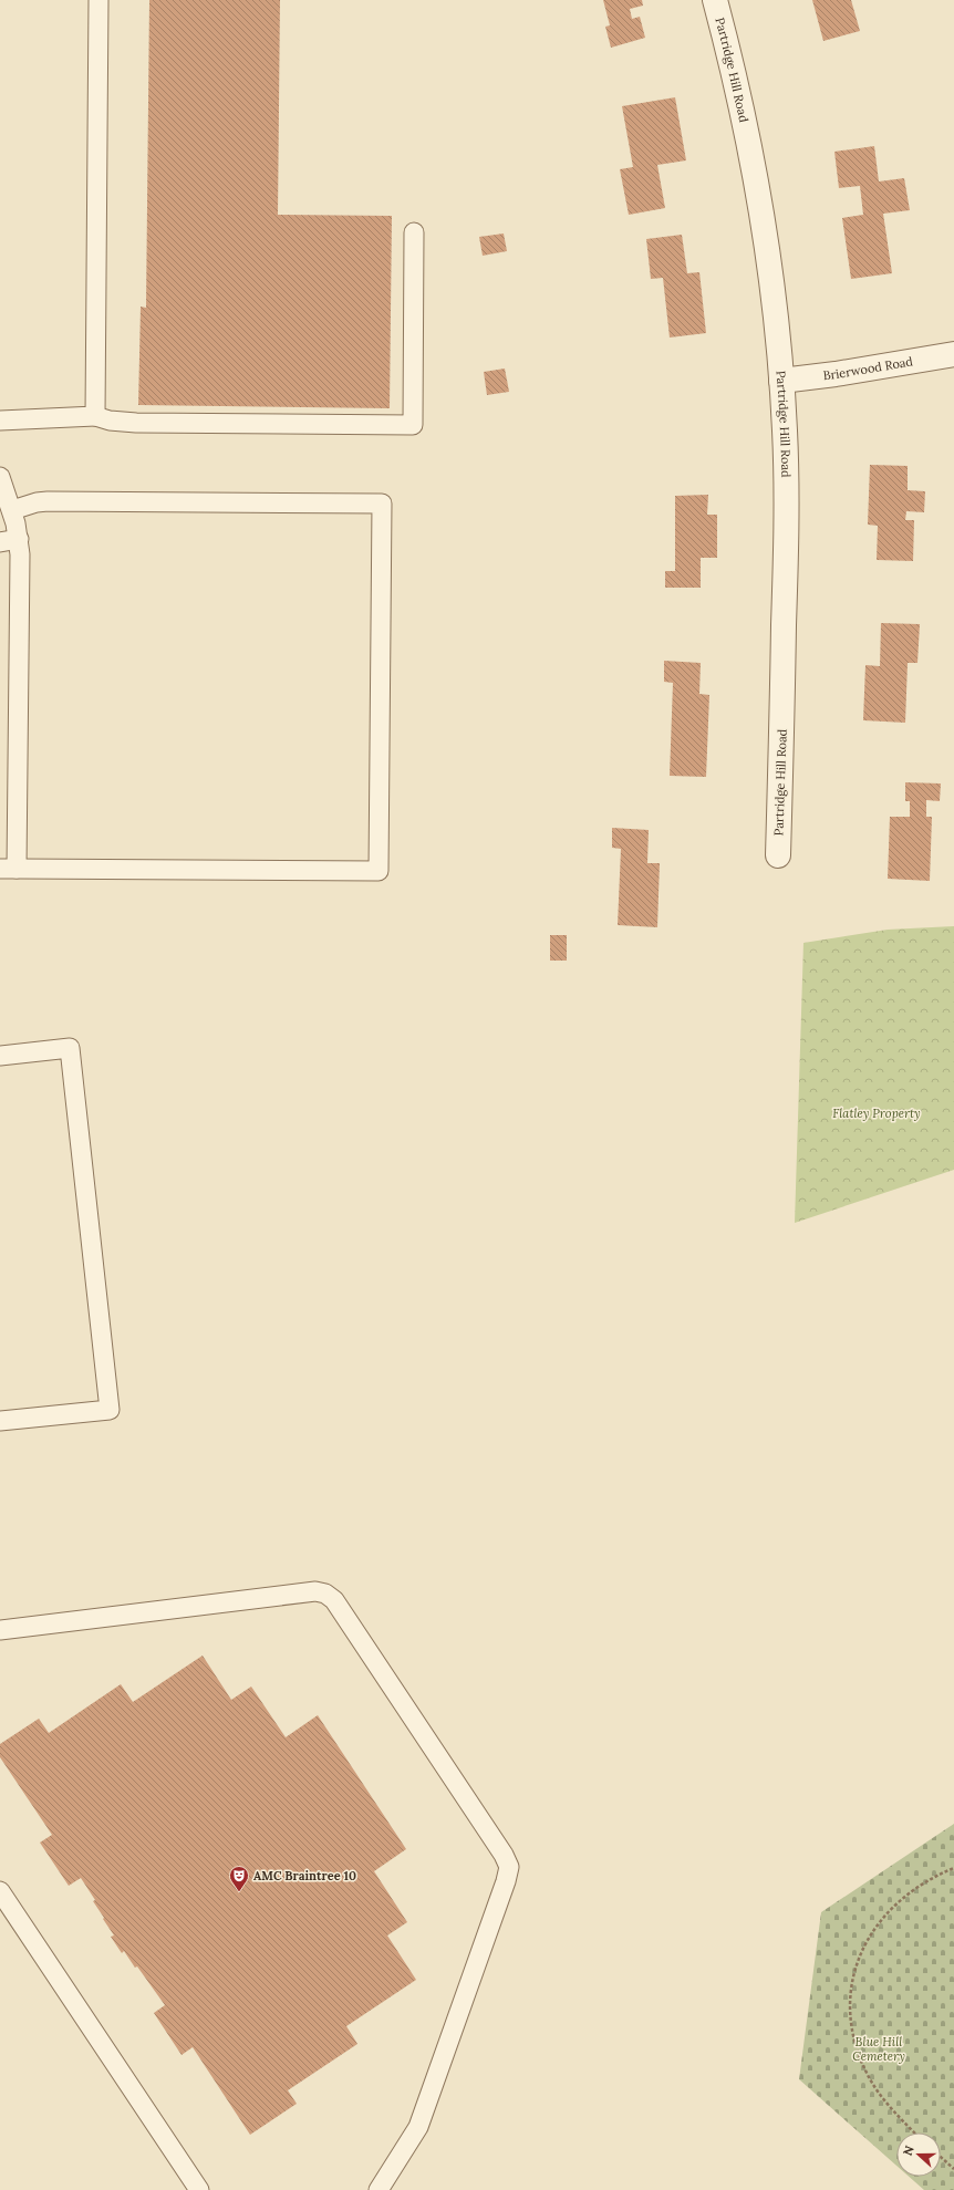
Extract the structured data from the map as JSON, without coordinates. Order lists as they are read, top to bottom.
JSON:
{
  "streets": {
    "street": ["Partridge Hill Road", "Brierwood Road"]
  },
  "crossings": [
    ["Partridge Hill Road", "Brierwood Road"]
  ],
  "parks": ["Flatley Property", "Blue Hill Cemetery"],
  "places": {
    "theatre": ["AMC Braintree 10"]
  },
  "north": "left"
}
